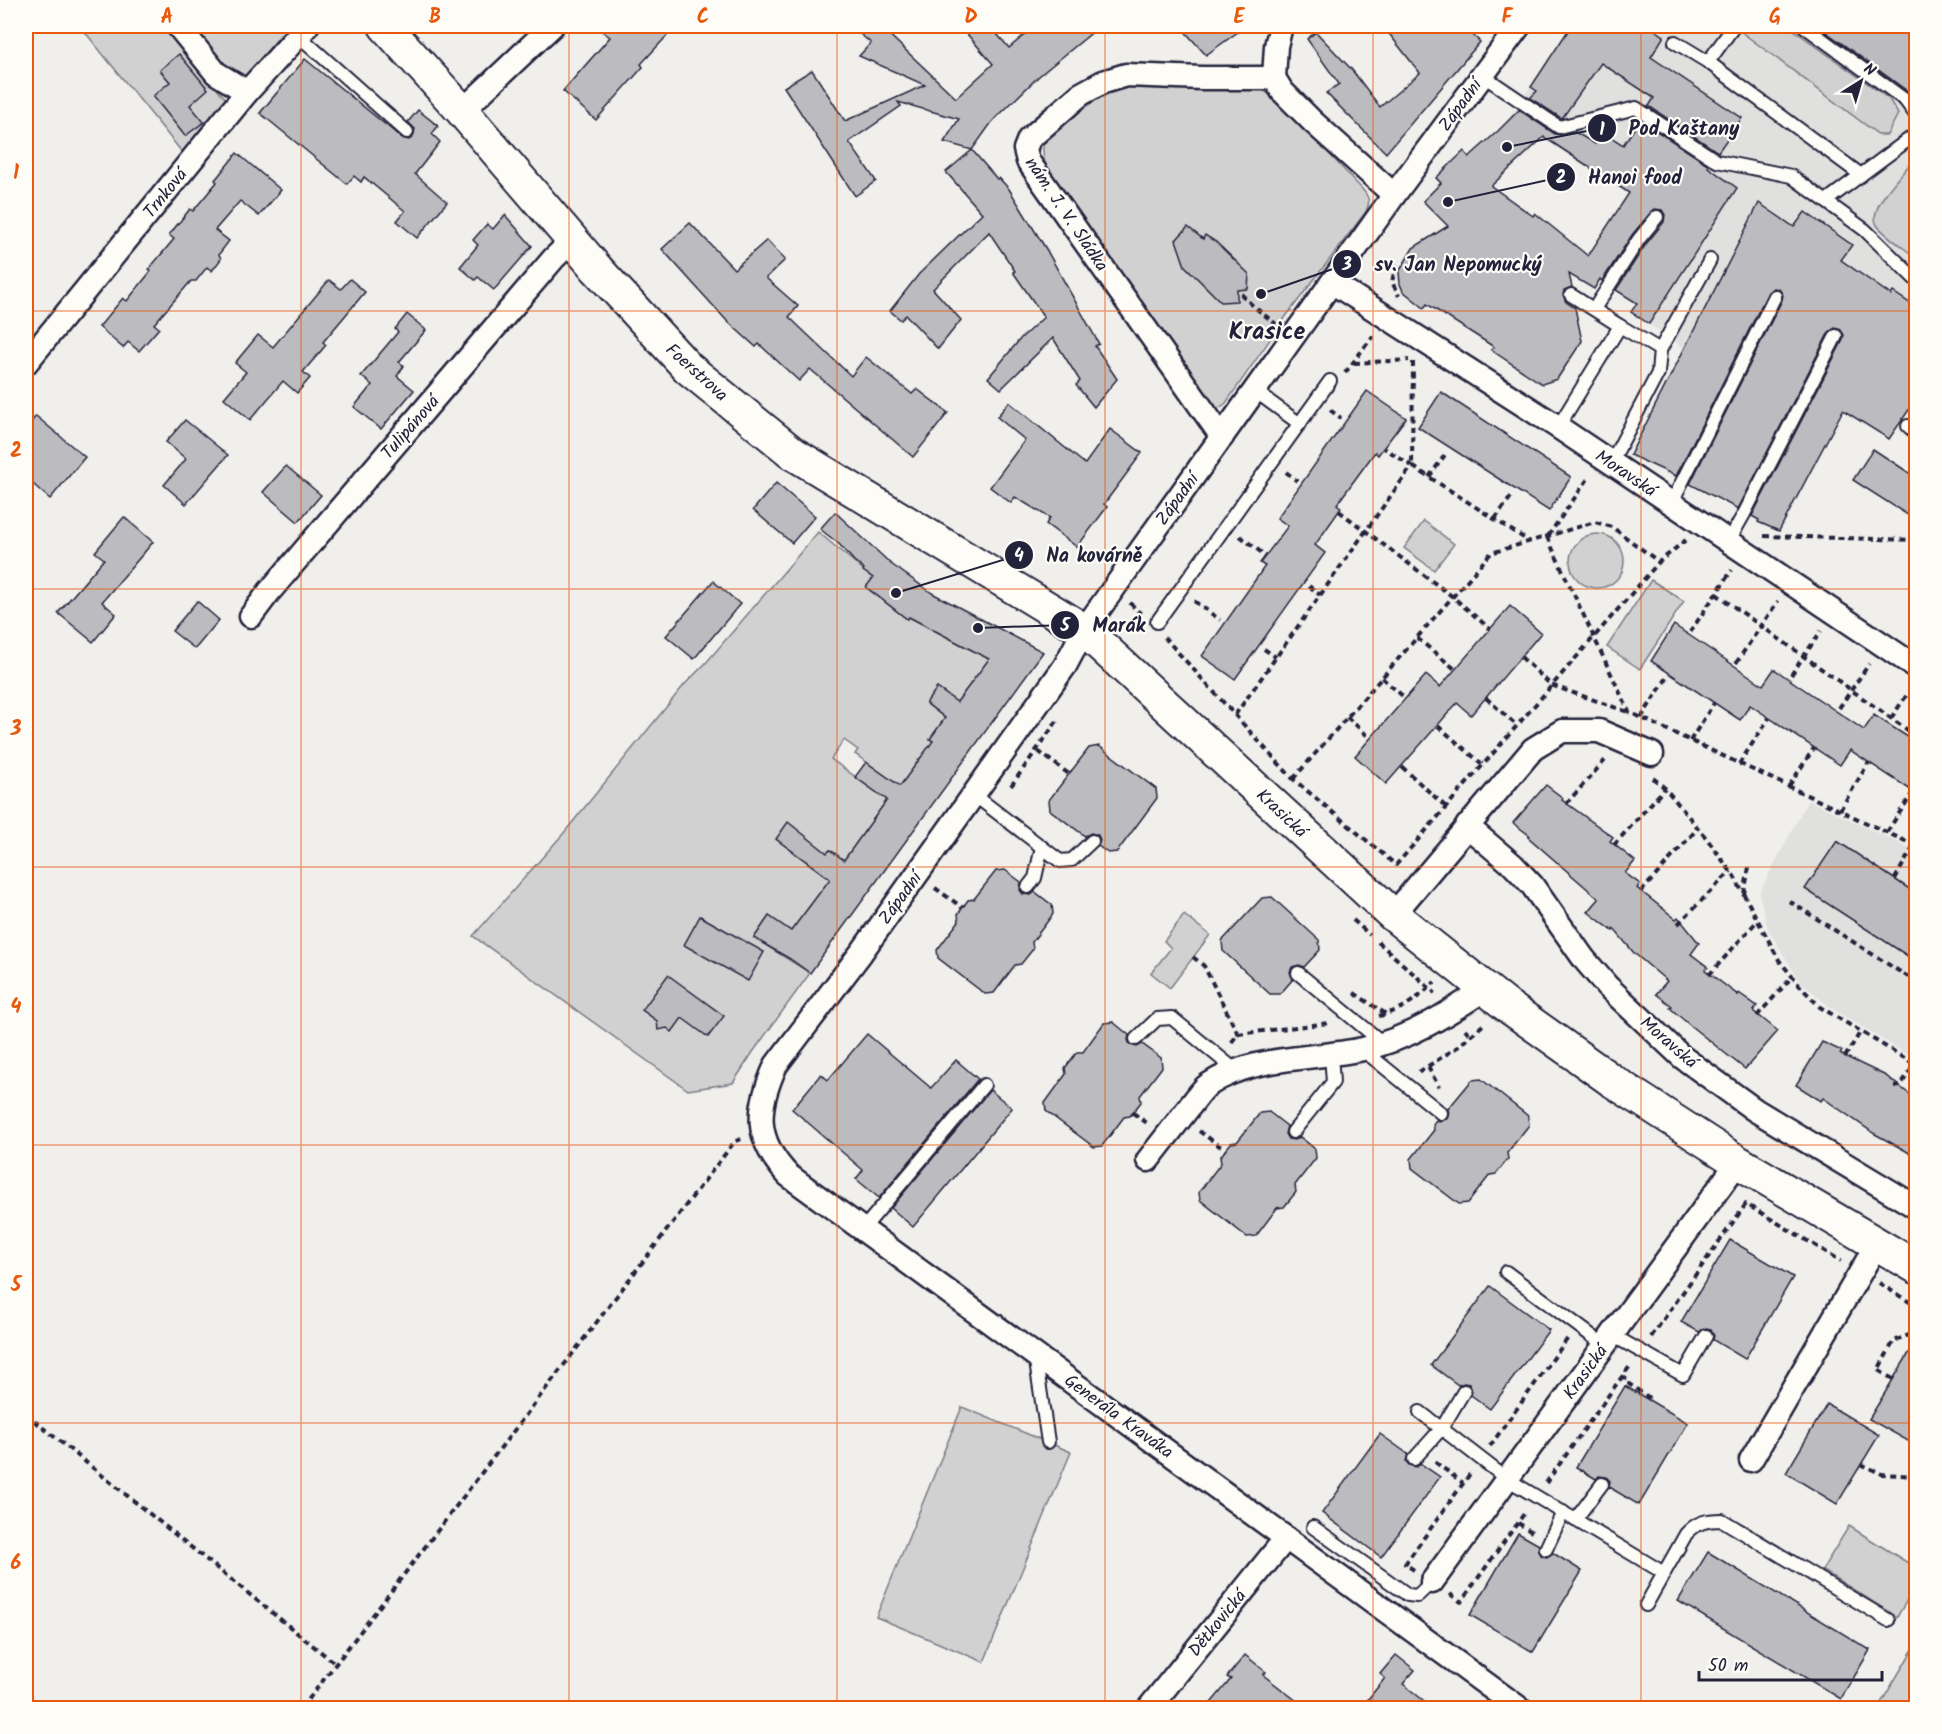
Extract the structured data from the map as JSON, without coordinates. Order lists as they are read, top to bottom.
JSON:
{
  "streets": {
    "street": [
      "Západní",
      "Trnková",
      "nám. J. V. Sládka",
      "Foerstrova",
      "Tulipánová",
      "Moravská",
      "Krasická",
      "Generála Kraváka",
      "Dětkovická"
    ]
  },
  "crossings": [
    ["Západní", "nám. J. V. Sládka"],
    ["Západní", "Foerstrova"],
    ["Západní", "Moravská"],
    ["Západní", "Krasická"],
    ["Západní", "Generála Kraváka"],
    ["Foerstrova", "Tulipánová"],
    ["Foerstrova", "Krasická"],
    ["Generála Kraváka", "Dětkovická"]
  ],
  "districts": ["Krasice"],
  "places": [
    "Pod Kaštany",
    "Hanoi food",
    "sv. Jan Nepomucký",
    "Na kovárně",
    "Marák"
  ],
  "scale_bar": "50 m",
  "north": "top right",
  "grid": {
    "columns": [
      "A",
      "B",
      "C",
      "D",
      "E",
      "F",
      "G"
    ],
    "rows": [
      "1",
      "2",
      "3",
      "4",
      "5",
      "6"
    ]
  }
}
